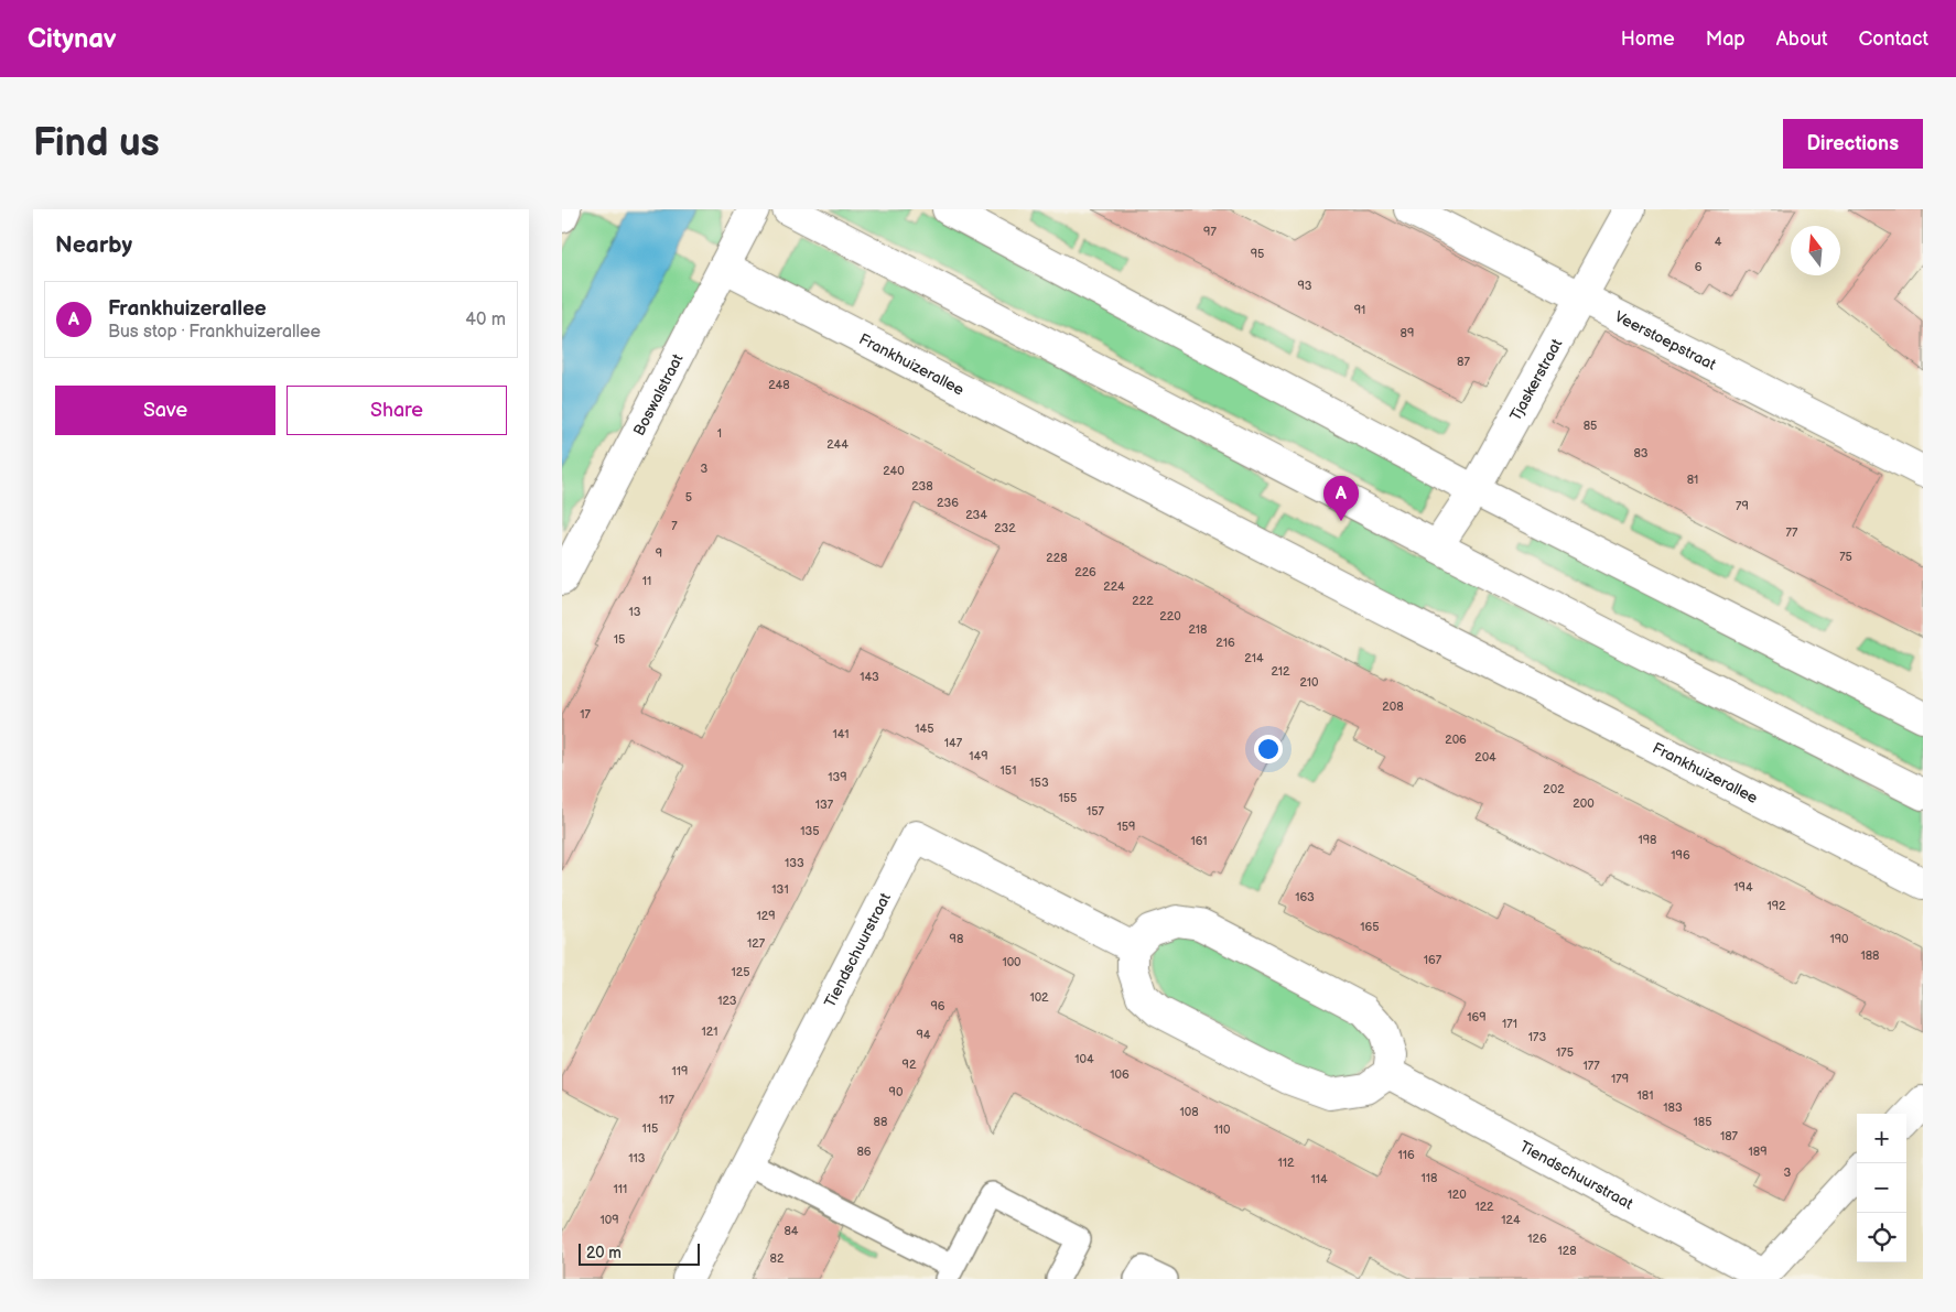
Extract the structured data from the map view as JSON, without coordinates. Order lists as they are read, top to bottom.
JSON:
{
  "streets": {
    "street": [
      "Veerstoepstraat",
      "Frankhuizerallee",
      "Tjaskerstraat",
      "Boswalstraat",
      "Tiendschuurstraat"
    ]
  },
  "crossings": [
    ["Veerstoepstraat", "Tjaskerstraat"],
    ["Frankhuizerallee", "Boswalstraat"]
  ],
  "house_numbers": [
    "97",
    "4",
    "95",
    "6",
    "93",
    "91",
    "89",
    "87",
    "248",
    "85",
    "1",
    "244",
    "83",
    "3",
    "240",
    "81",
    "238",
    "5",
    "236",
    "79",
    "234",
    "7",
    "232",
    "77",
    "9",
    "75",
    "228",
    "226",
    "11",
    "224",
    "222",
    "13",
    "220",
    "218",
    "15",
    "216",
    "214",
    "212",
    "143",
    "210",
    "208",
    "17",
    "145",
    "141",
    "206",
    "147",
    "149",
    "204",
    "151",
    "139",
    "153",
    "202",
    "155",
    "200",
    "137",
    "157",
    "159",
    "135",
    "198",
    "161",
    "196",
    "133",
    "194",
    "131",
    "163",
    "192",
    "129",
    "165",
    "98",
    "190",
    "127",
    "188",
    "167",
    "100",
    "125",
    "102",
    "123",
    "96",
    "169",
    "171",
    "121",
    "94",
    "173",
    "175",
    "104",
    "92",
    "177",
    "119",
    "106",
    "179",
    "90",
    "181",
    "117",
    "183",
    "108",
    "88",
    "185",
    "115",
    "110",
    "187",
    "86",
    "189",
    "116",
    "113",
    "112",
    "3",
    "118",
    "114",
    "111",
    "120",
    "122",
    "109",
    "124",
    "84",
    "126",
    "128",
    "82"
  ],
  "scale_bar": "20 m",
  "north": "top",
  "page": {
    "header": "Citynav",
    "nav": [
      "Home",
      "Map",
      "About",
      "Contact"
    ],
    "buttons": [
      "Directions",
      ["Save", "Share"]
    ],
    "title": "Find us",
    "heading": "Nearby",
    "list": [
      {
        "mark": "A",
        "name": "Frankhuizerallee",
        "note": "Bus stop · Frankhuizerallee",
        "value": "40 m"
      }
    ],
    "pins": "A",
    "map_buttons": ["+", "−"],
    "scale": "20 m"
  }
}
